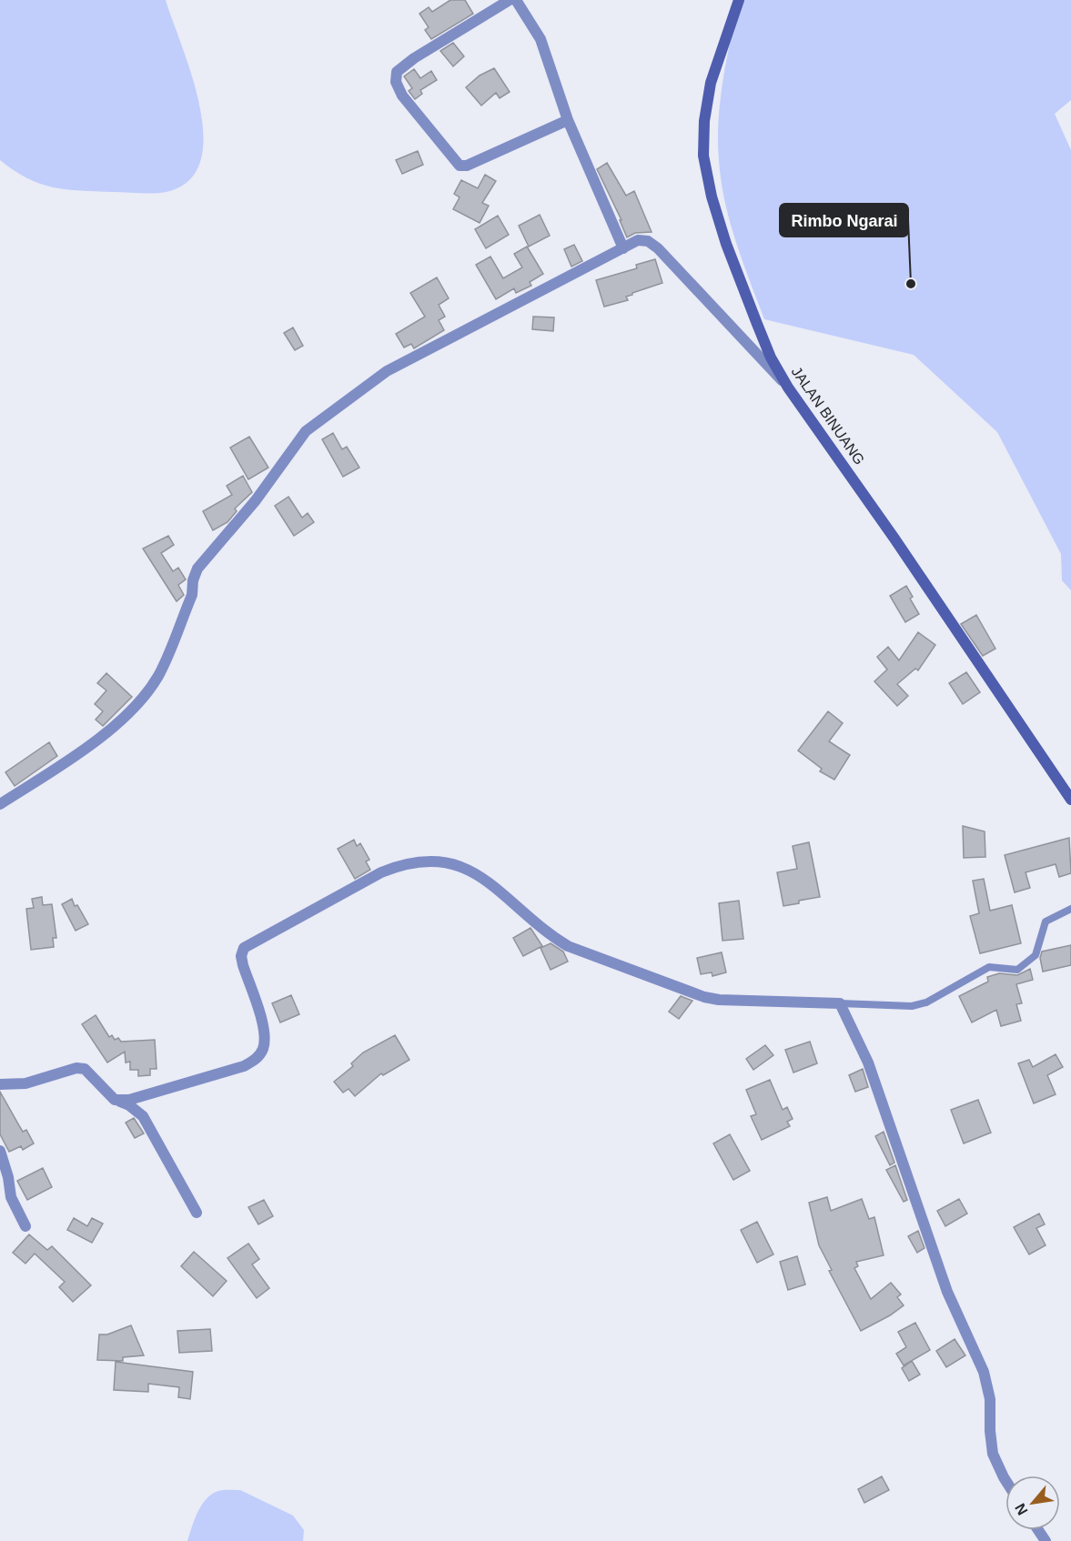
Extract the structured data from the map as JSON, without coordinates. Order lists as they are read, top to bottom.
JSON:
{
  "streets": {
    "main road": ["JALAN BINUANG"]
  },
  "places": ["Rimbo Ngarai"],
  "north": "bottom left"
}
